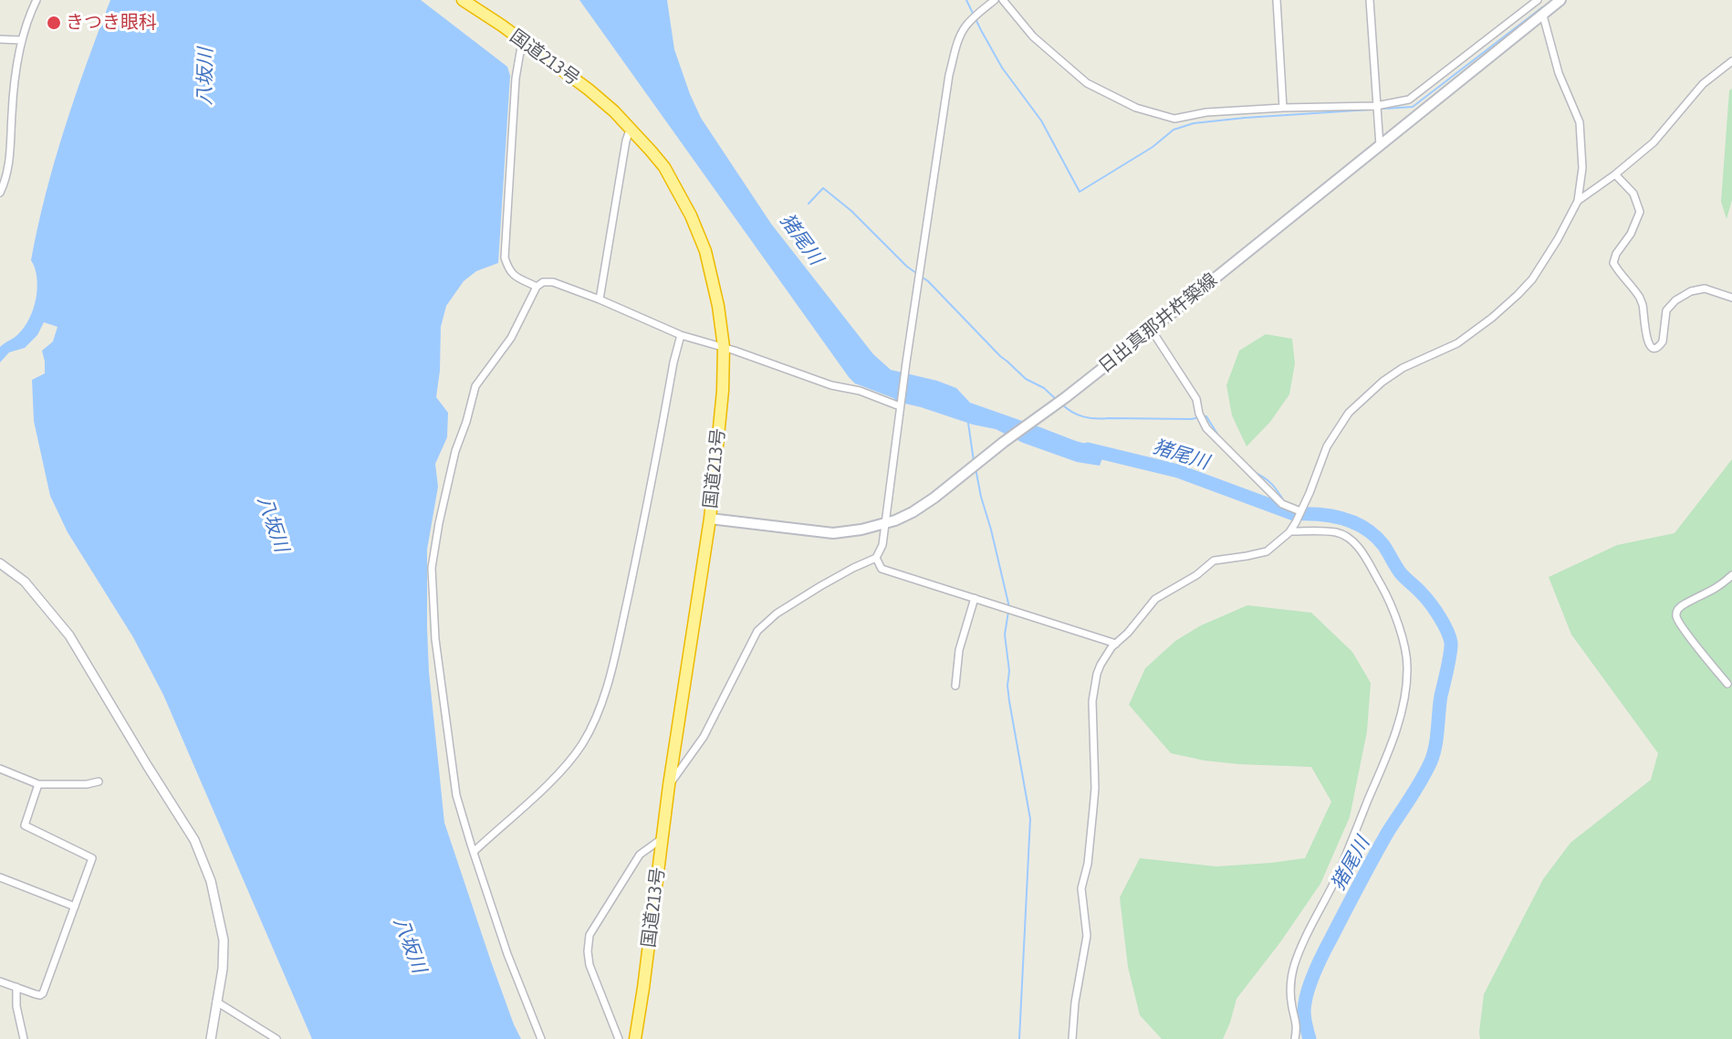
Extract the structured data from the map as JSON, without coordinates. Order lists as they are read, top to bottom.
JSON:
{
  "streets": {
    "highway": ["国道213号"],
    "main road": ["日出真那井杵築線"]
  },
  "crossings": [
    ["国道213号", "日出真那井杵築線"]
  ],
  "water": ["八坂川", "猪尾川"],
  "places": ["きつき眼科"]
}
